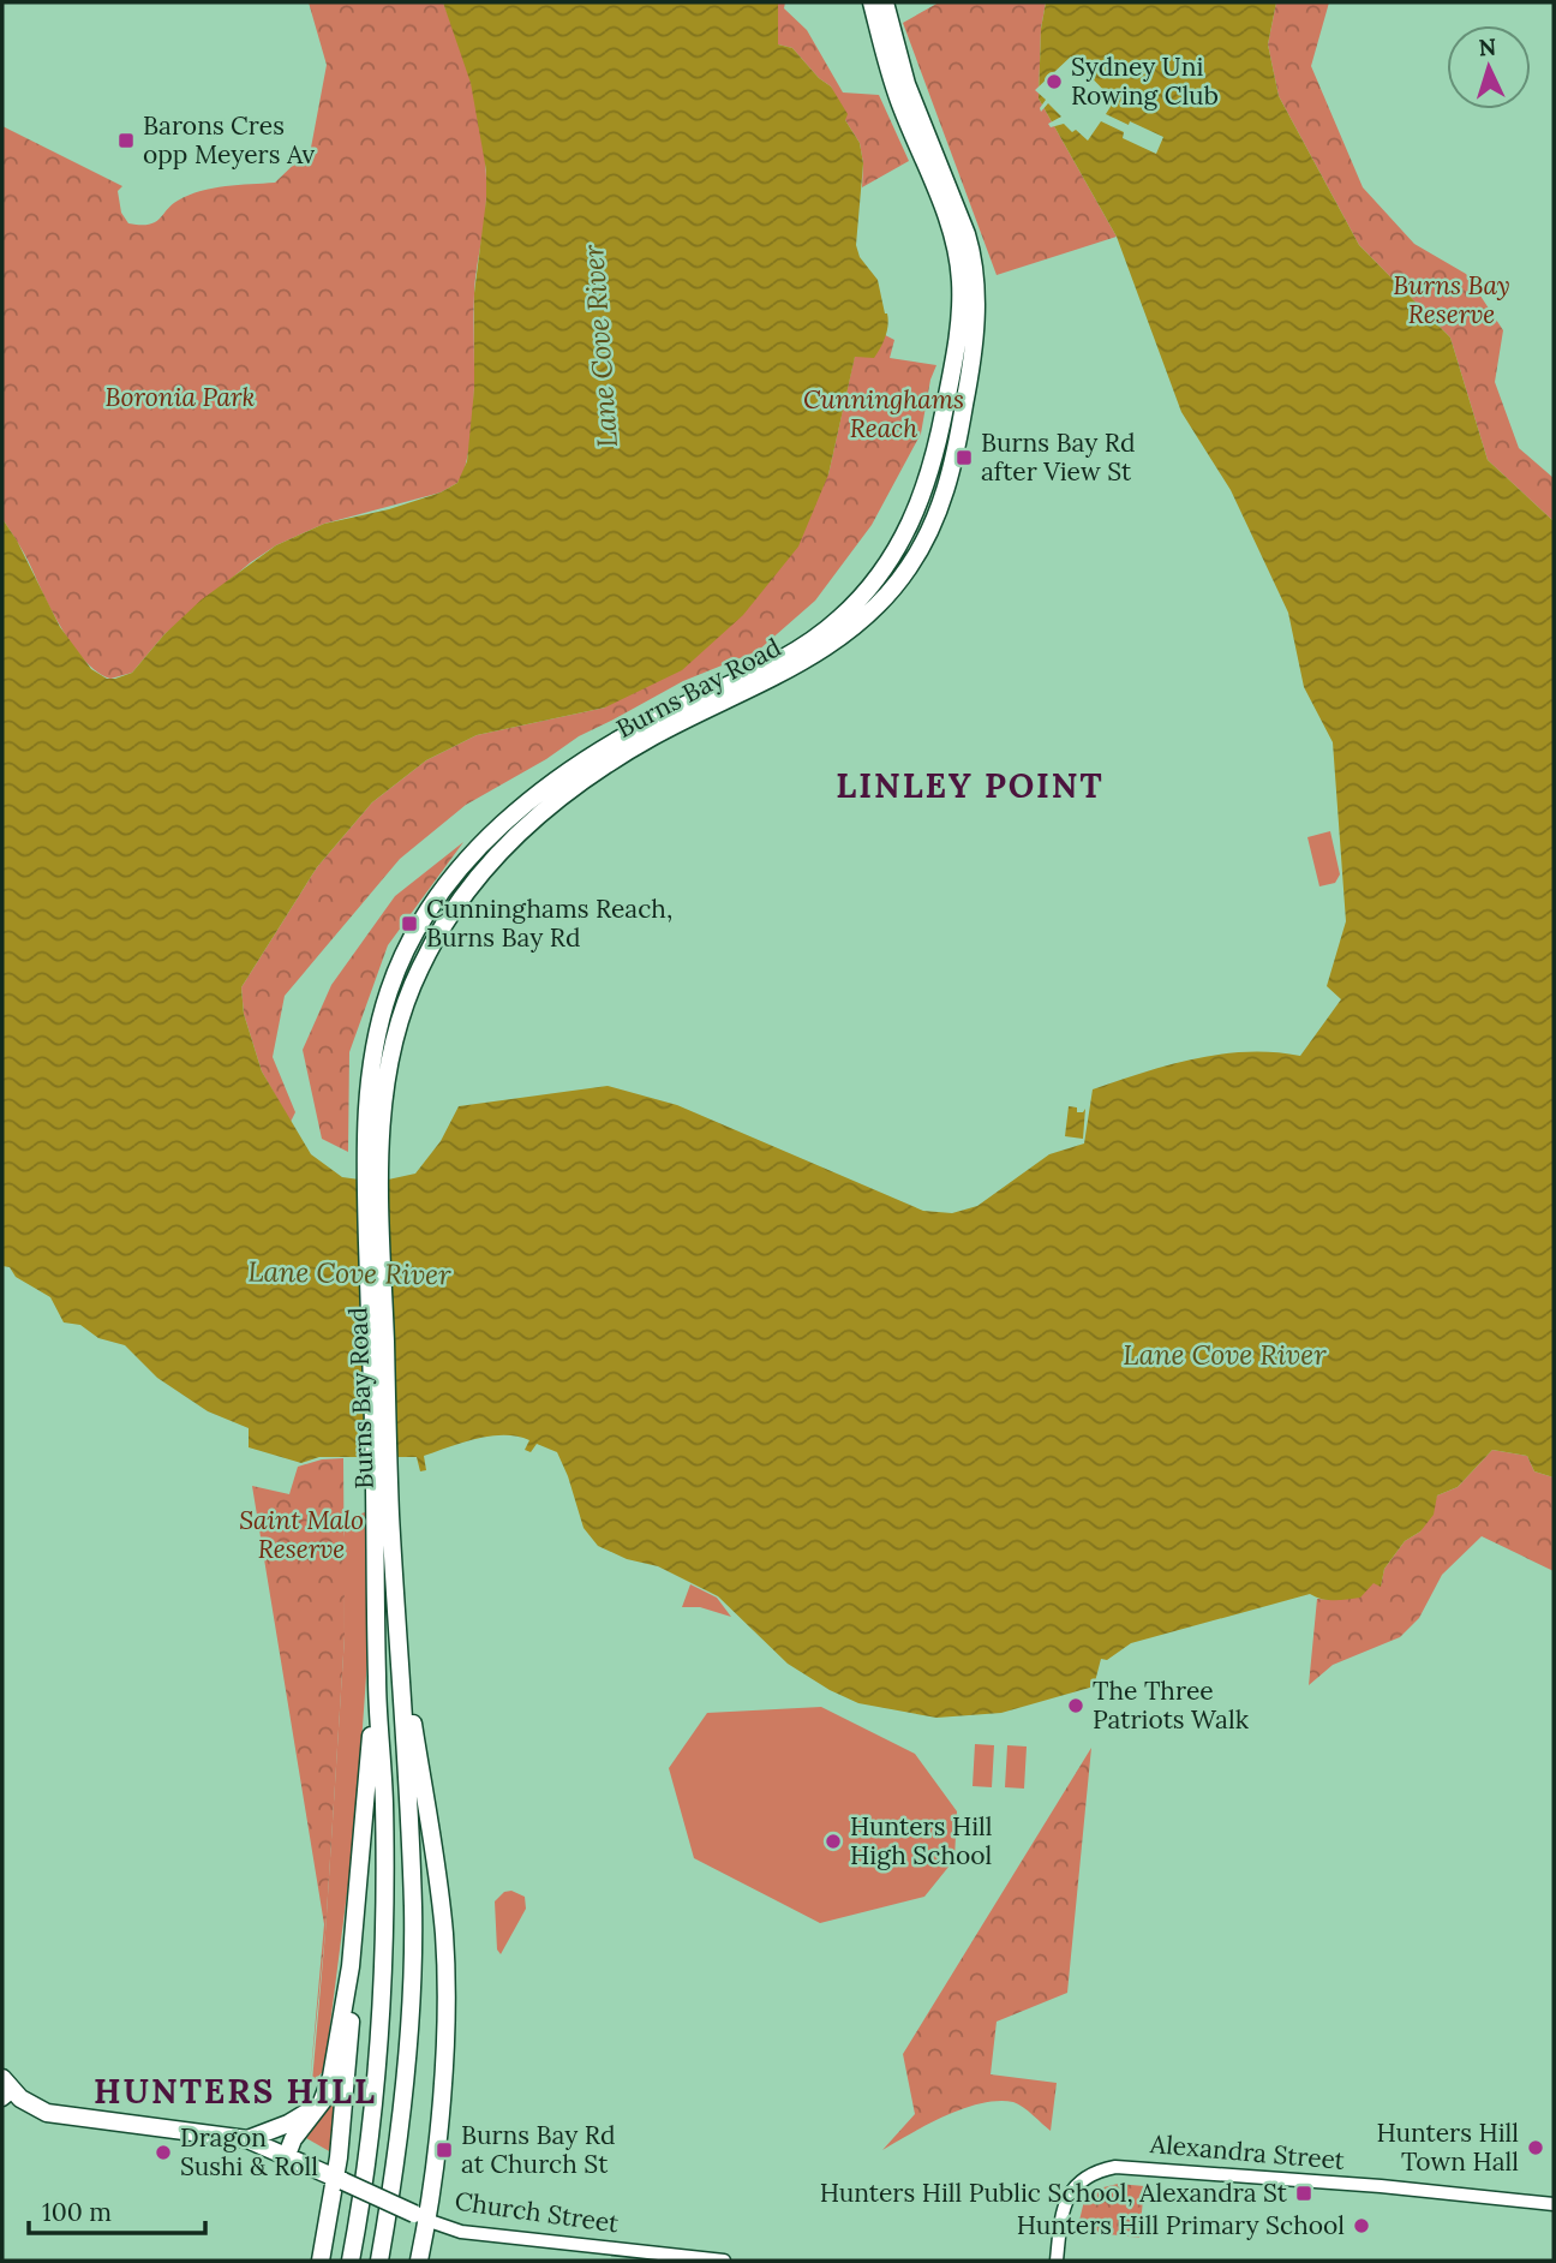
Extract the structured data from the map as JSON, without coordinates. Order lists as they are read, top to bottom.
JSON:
{
  "streets": {
    "main road": ["Burns Bay Road", "Church Street"],
    "street": ["Alexandra Street"]
  },
  "districts": ["LINLEY POINT", "HUNTERS HILL"],
  "water": ["Lane Cove River"],
  "parks": [
    "Burns Bay Reserve",
    "Boronia Park",
    "Cunninghams Reach",
    "Saint Malo Reserve"
  ],
  "places": {
    "other": [
      "Sydney Uni Rowing Club",
      "The Three Patriots Walk",
      "Hunters Hill High School",
      "Hunters Hill Town Hall",
      "Dragon Sushi & Roll",
      "Hunters Hill Primary School"
    ],
    "transit": [
      "Barons Cres opp Meyers Av",
      "Burns Bay Rd after View St",
      "Cunninghams Reach, Burns Bay Rd",
      "Burns Bay Rd at Church St",
      "Hunters Hill Public School, Alexandra St"
    ]
  },
  "scale_bar": "100 m",
  "north": "top"
}
